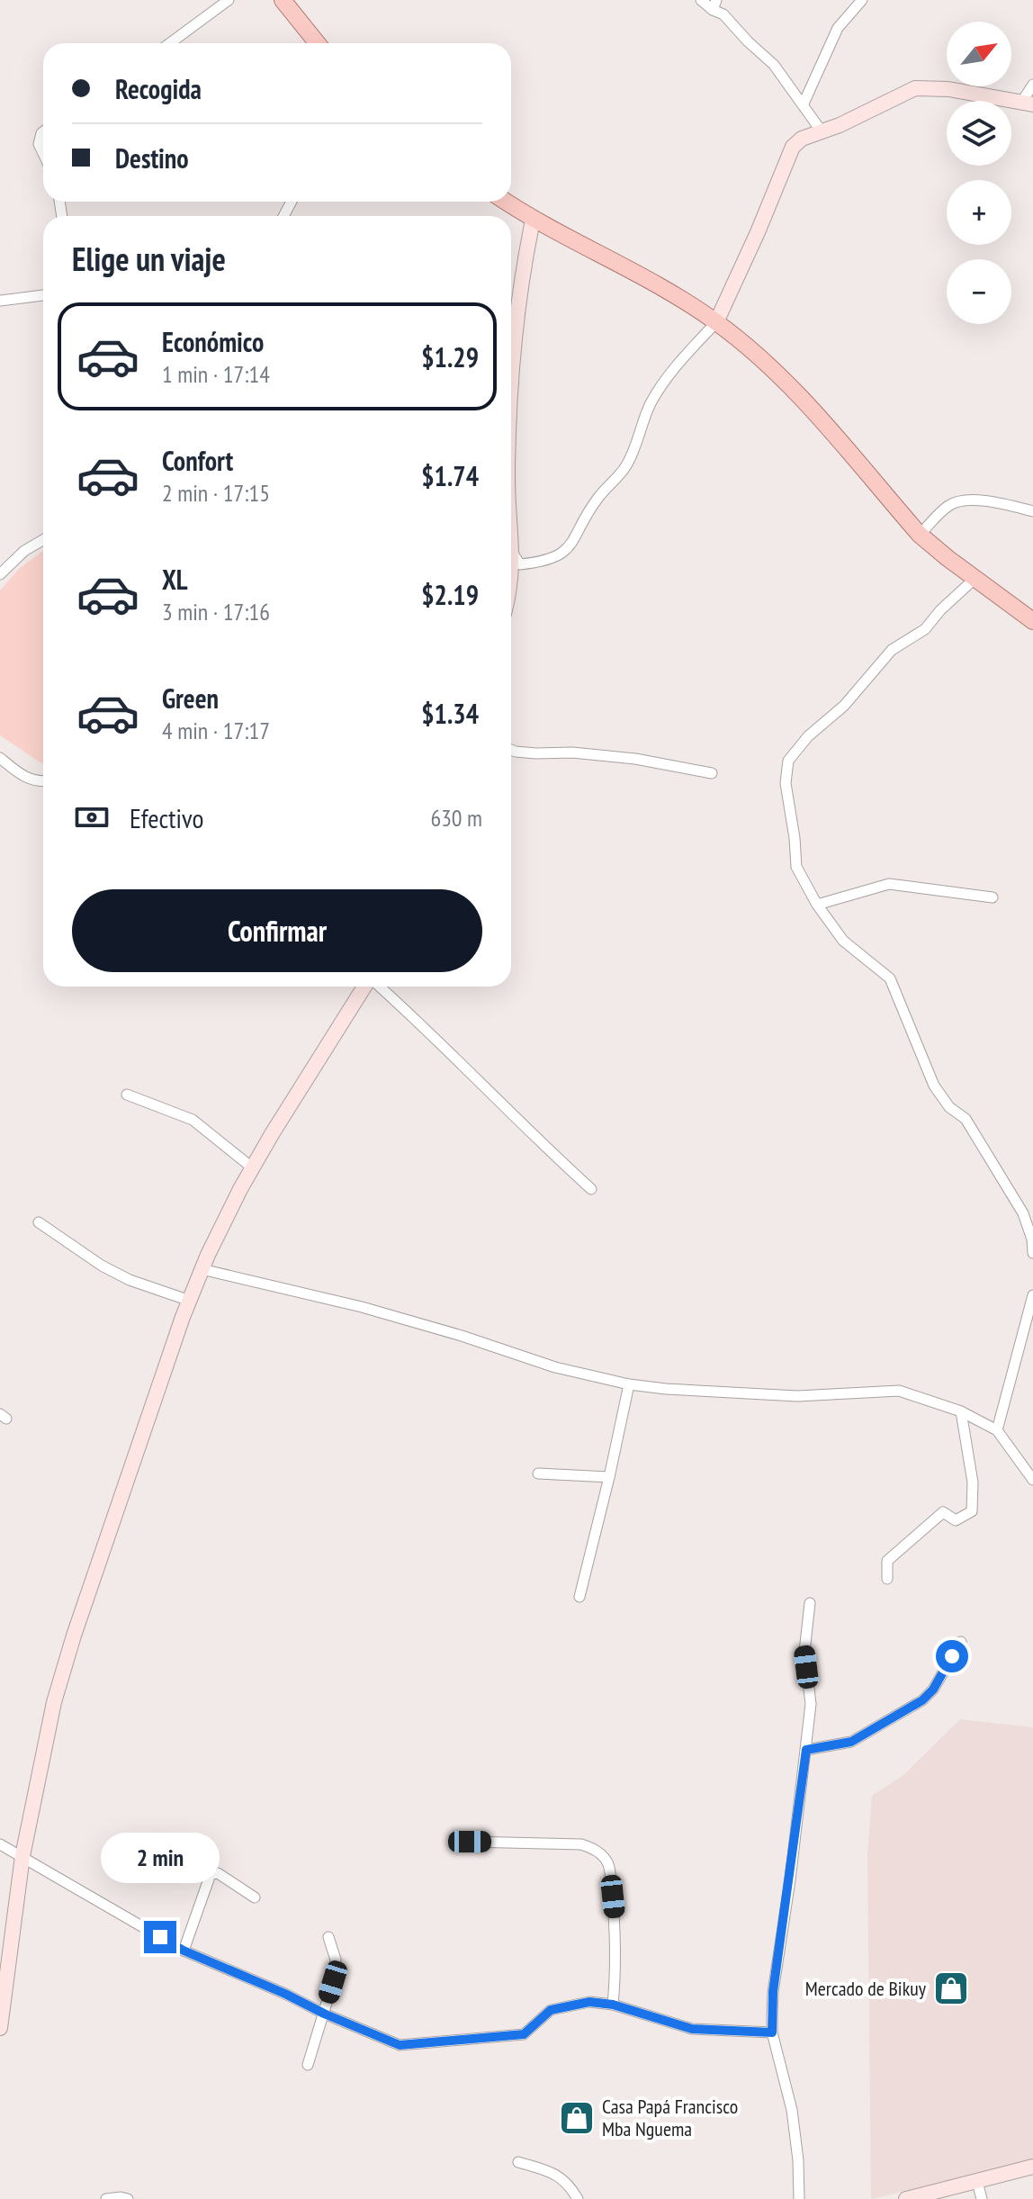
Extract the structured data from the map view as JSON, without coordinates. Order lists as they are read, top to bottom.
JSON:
{
  "places": {
    "shop": ["Mercado de Bikuy", "Casa Papá Francisco Mba Nguema"]
  },
  "north": "top right",
  "page": {
    "map_buttons": ["+", "−"],
    "banner": ["Recogida", "Destino"],
    "heading": "Elige un viaje",
    "list": [
      {
        "name": "Económico",
        "note": "1 min · 17:14",
        "value": "$1.29"
      },
      {
        "name": "Confort",
        "note": "2 min · 17:15",
        "value": "$1.74"
      },
      {
        "name": "XL",
        "note": "3 min · 17:16",
        "value": "$2.19"
      },
      {
        "name": "Green",
        "note": "4 min · 17:17",
        "value": "$1.34"
      }
    ],
    "pay": ["Efectivo", "630 m"],
    "buttons": "Confirmar",
    "bubble": "2 min"
  }
}
